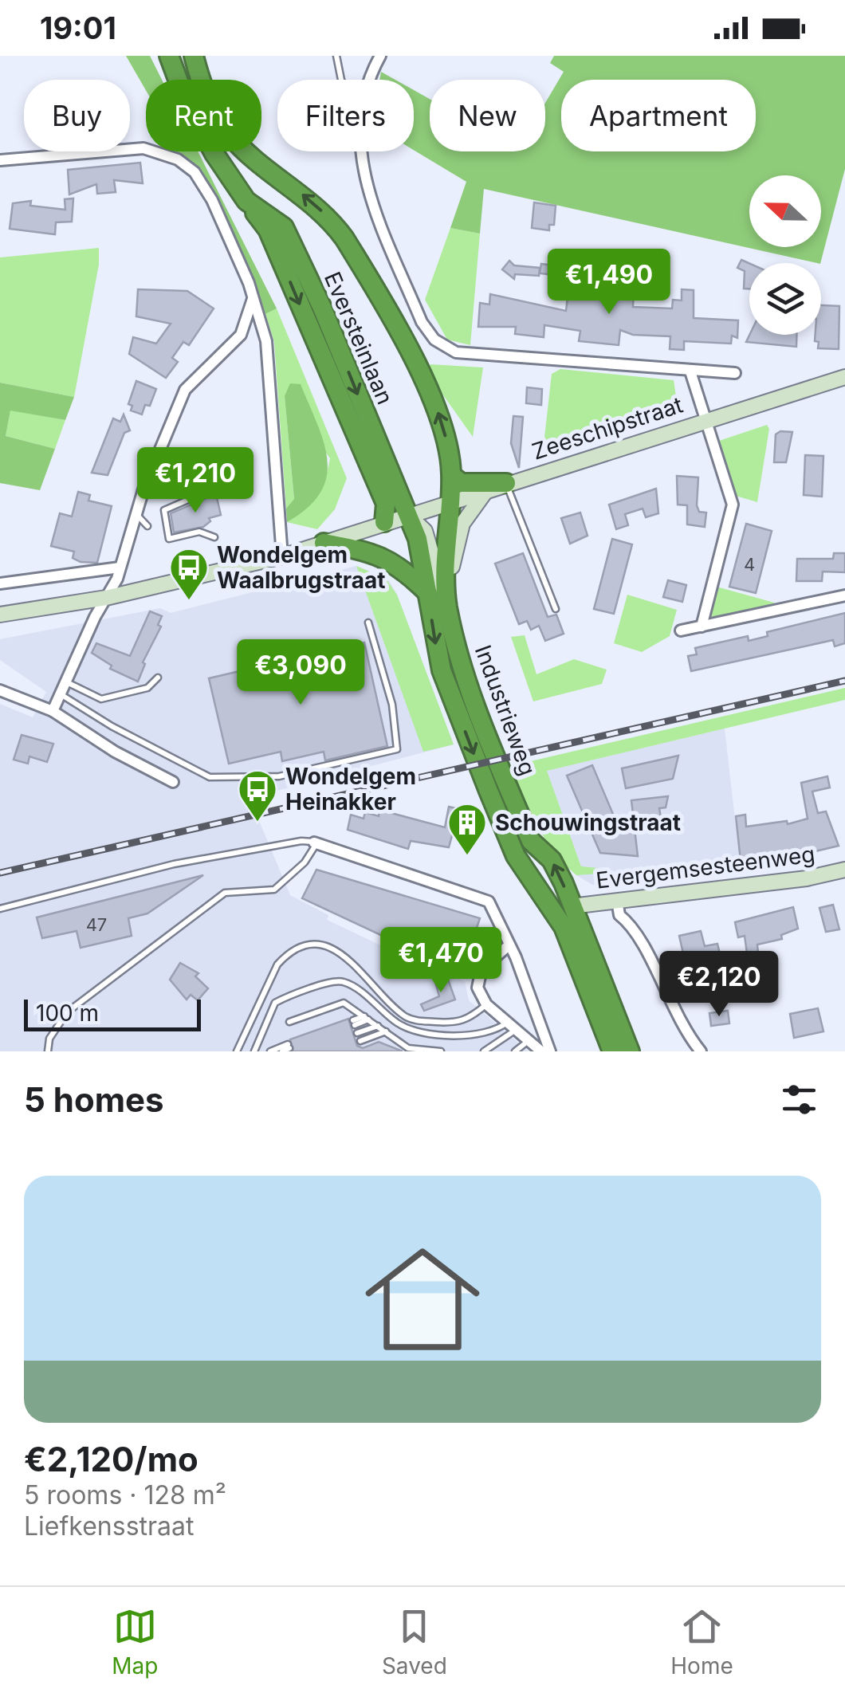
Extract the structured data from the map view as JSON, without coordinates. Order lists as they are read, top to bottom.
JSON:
{
  "streets": {
    "highway": ["Eversteinlaan", "Industrieweg"],
    "main road": ["Zeeschipstraat", "Evergemsesteenweg"]
  },
  "crossings": [
    ["Eversteinlaan", "Zeeschipstraat"],
    ["Eversteinlaan", "Industrieweg"],
    ["Zeeschipstraat", "Industrieweg"],
    ["Industrieweg", "Evergemsesteenweg"]
  ],
  "places": {
    "bus stop": ["Wondelgem Waalbrugstraat", "Wondelgem Heinakker"],
    "building": ["Schouwingstraat"]
  },
  "house_numbers": ["4", "47"],
  "scale_bar": "100 m",
  "north": "left",
  "page": {
    "status": "19:01",
    "chip": [
      "Buy",
      "Rent",
      "Filters",
      "New",
      "Apartment"
    ],
    "price": [
      "€1,490",
      "€1,210",
      "€3,090",
      "€1,470",
      "€2,120"
    ],
    "scale": "100 m",
    "heading": "5 homes",
    "list": [
      {
        "name": "€2,120/mo",
        "note": "5 rooms · 128 m² · Liefkensstraat"
      }
    ],
    "tabs": ["Map", "Saved", "Home"]
  }
}
